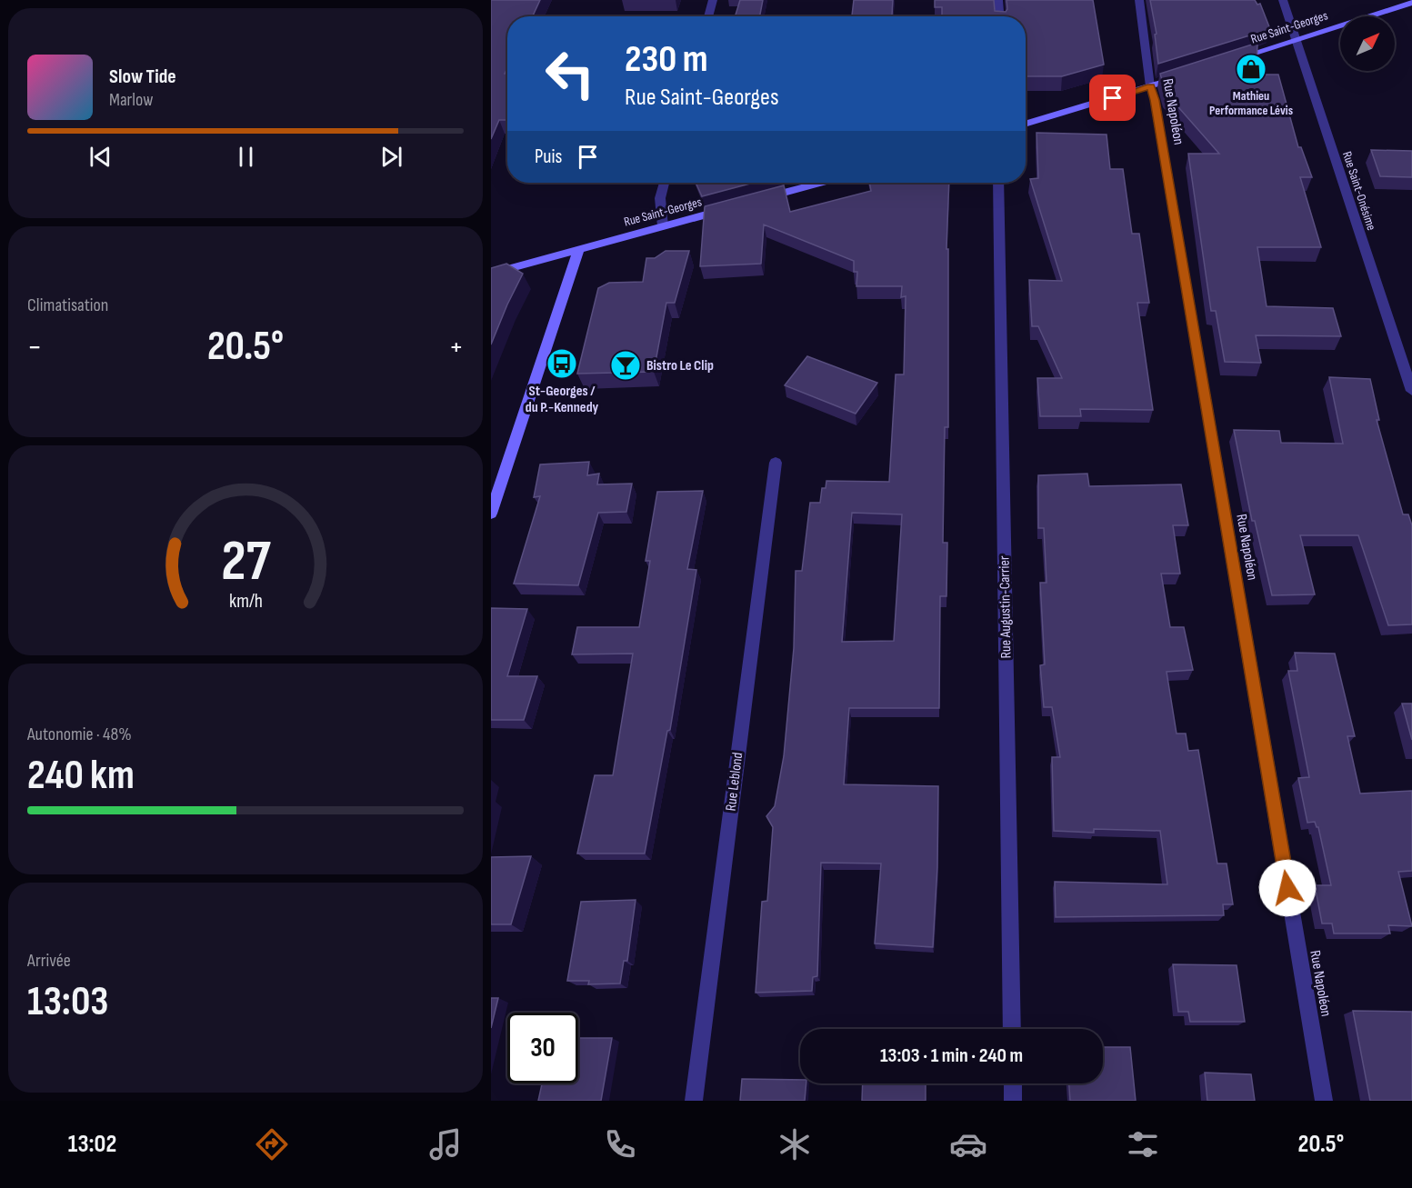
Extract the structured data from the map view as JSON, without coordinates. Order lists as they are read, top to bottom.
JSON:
{
  "streets": {
    "street": [
      "Rue Saint-Georges",
      "Rue Napoléon",
      "Rue Saint-Onésime",
      "Rue Augustin-Carrier",
      "Rue Leblond"
    ]
  },
  "crossings": [
    ["Rue Saint-Georges", "Rue Saint-Onésime"]
  ],
  "places": {
    "shop": ["Mathieu Performance Lévis"],
    "bus stop": ["St-Georges / du P.-Kennedy"],
    "bar": ["Bistro Le Clip"]
  },
  "north": "top right",
  "page": {
    "turn": ["230 m", "Rue Saint-Georges"],
    "song": ["Slow Tide", "Marlow"],
    "then": "Puis",
    "tile": [
      "Climatisation",
      ["Autonomie · 48%", "240 km"],
      ["Arrivée", "13:03"]
    ],
    "heat": ["−", "20.5°", "+"],
    "limit": "30",
    "trip": "13:03 · 1 min · 240 m",
    "tabs": ["13:02", "20.5°"],
    "gauge": ["27", "km/h"]
  }
}
